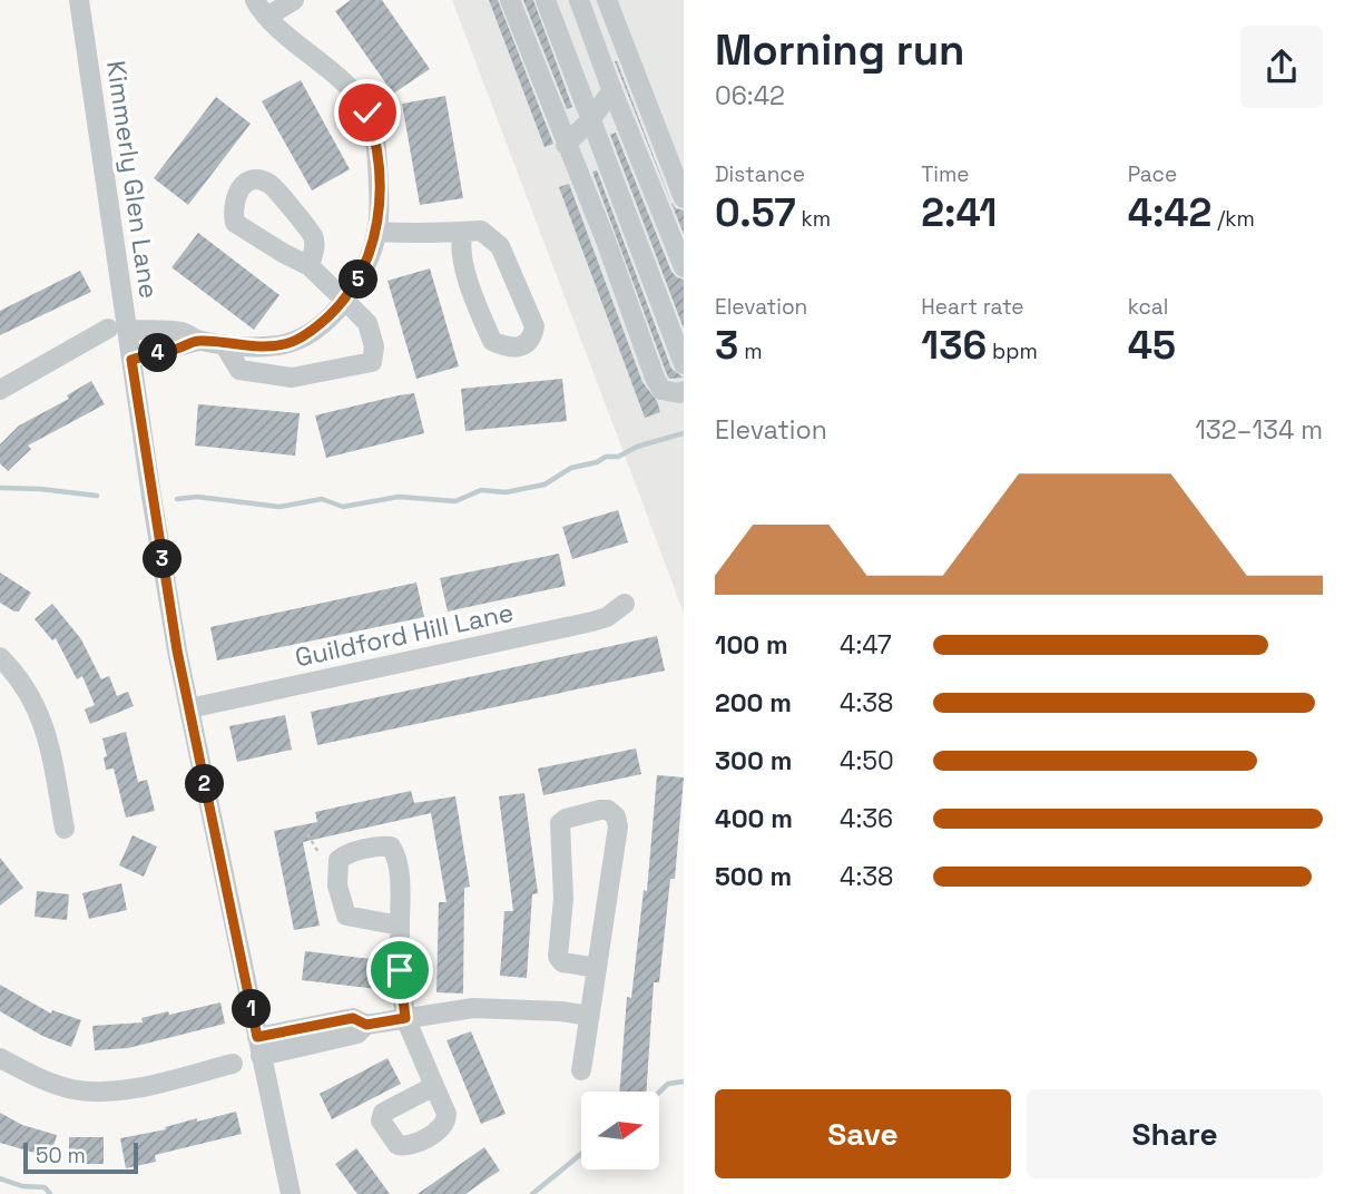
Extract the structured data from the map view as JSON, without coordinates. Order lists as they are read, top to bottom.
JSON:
{
  "streets": {
    "street": ["Kimmerly Glen Lane", "Guildford Hill Lane"]
  },
  "crossings": [
    ["Kimmerly Glen Lane", "Guildford Hill Lane"]
  ],
  "scale_bar": "50 m",
  "north": "right",
  "page": {
    "heading": ["Morning run", "06:42"],
    "stats": [
      ["Distance", "0.57 km"],
      ["Time", "2:41"],
      ["Pace", "4:42 /km"],
      ["Elevation", "3 m"],
      ["Heart rate", "136 bpm"],
      ["kcal", "45"]
    ],
    "pins": [
      "5",
      "4",
      "3",
      "2",
      "1"
    ],
    "chart": ["Elevation", "132–134 m"],
    "list": [
      {
        "name": "100 m",
        "note": "4:47"
      },
      {
        "name": "200 m",
        "note": "4:38"
      },
      {
        "name": "300 m",
        "note": "4:50"
      },
      {
        "name": "400 m",
        "note": "4:36"
      },
      {
        "name": "500 m",
        "note": "4:38"
      }
    ],
    "buttons": ["Save", "Share"],
    "scale": "50 m"
  }
}
